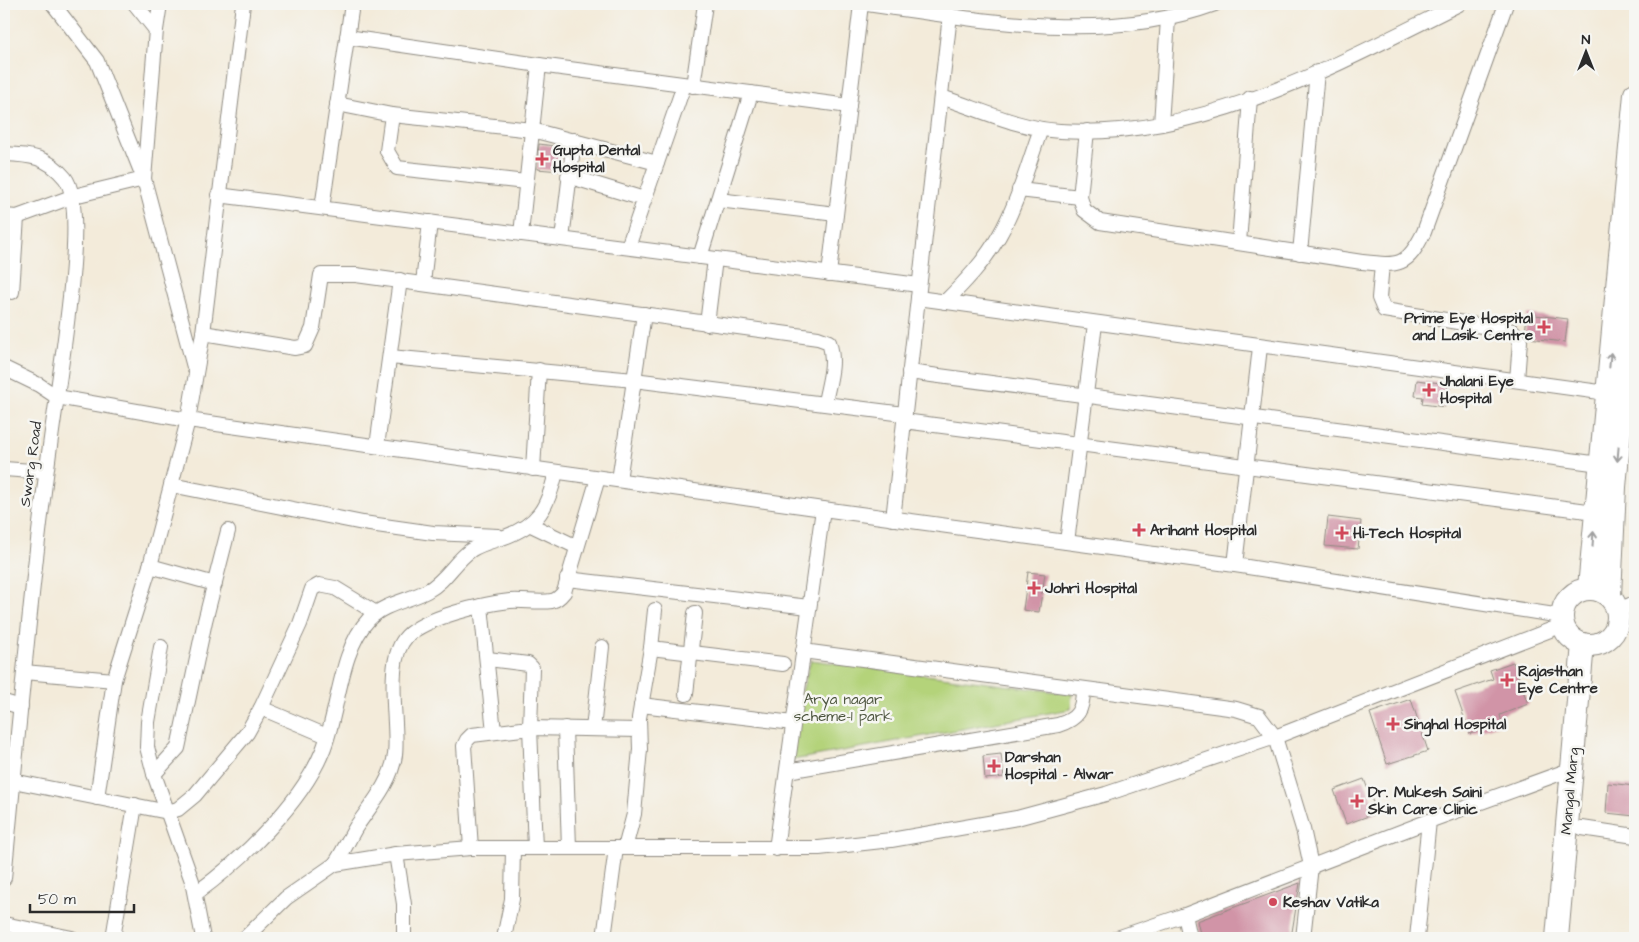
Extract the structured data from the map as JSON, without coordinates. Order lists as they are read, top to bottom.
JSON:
{
  "streets": {
    "main road": ["Mangal Marg"],
    "street": ["Swarg Road"]
  },
  "parks": ["Arya nagar scheme-1 park"],
  "places": {
    "health": [
      "Gupta Dental Hospital",
      "Prime Eye Hospital and Lasik Centre",
      "Jhalani Eye Hospital",
      "Arihant Hospital",
      "Hi-Tech Hospital",
      "Johri Hospital",
      "Rajasthan Eye Centre",
      "Singhal Hospital",
      "Darshan Hospital - Alwar",
      "Dr. Mukesh Saini Skin Care Clinic"
    ],
    "other": ["Keshav Vatika"]
  },
  "scale_bar": "50 m",
  "north": "top"
}
